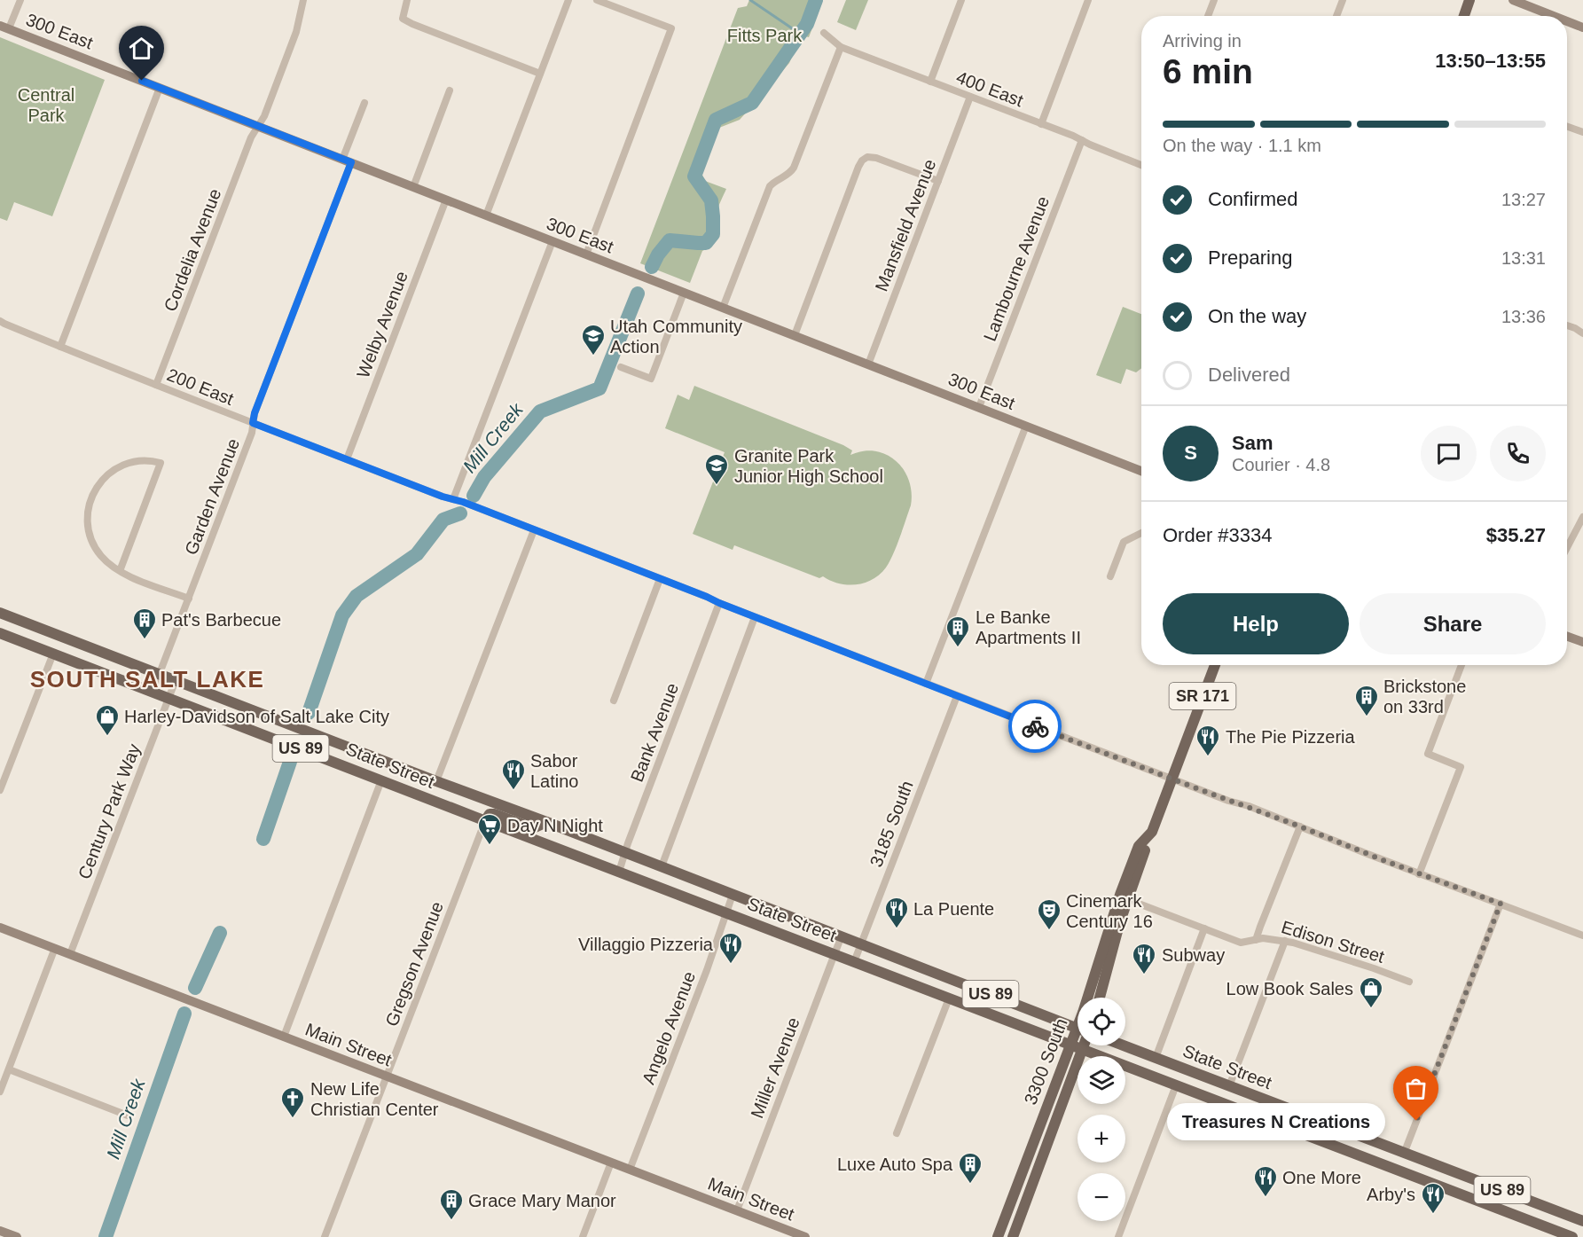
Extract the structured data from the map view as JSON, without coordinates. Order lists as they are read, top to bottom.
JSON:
{
  "streets": {
    "main road": [
      "SR 171",
      "US 89",
      "State Street",
      "3300 South"
    ],
    "street": [
      "300 East",
      "400 East",
      "Mansfield Avenue",
      "Cordelia Avenue",
      "Lambourne Avenue",
      "Welby Avenue",
      "200 East",
      "Garden Avenue",
      "Bank Avenue",
      "Century Park Way",
      "3185 South",
      "Edison Street",
      "Gregson Avenue",
      "Angelo Avenue",
      "Main Street",
      "Miller Avenue"
    ]
  },
  "crossings": [
    ["300 East", "Mansfield Avenue"],
    ["300 East", "Cordelia Avenue"],
    ["300 East", "Lambourne Avenue"],
    ["300 East", "Welby Avenue"],
    ["300 East", "Garden Avenue"],
    ["400 East", "Mansfield Avenue"],
    ["400 East", "Lambourne Avenue"],
    ["Cordelia Avenue", "200 East"],
    ["Welby Avenue", "200 East"],
    ["200 East", "Garden Avenue"],
    ["200 East", "Bank Avenue"],
    ["200 East", "3185 South"],
    ["200 East", "3300 South"],
    ["Garden Avenue", "State Street"],
    ["Bank Avenue", "State Street"],
    ["State Street", "Century Park Way"],
    ["State Street", "3185 South"],
    ["State Street", "Gregson Avenue"],
    ["State Street", "Angelo Avenue"],
    ["State Street", "3300 South"],
    ["State Street", "Miller Avenue"],
    ["Century Park Way", "Main Street"],
    ["Edison Street", "3300 South"],
    ["Gregson Avenue", "Main Street"],
    ["Angelo Avenue", "Main Street"],
    ["Main Street", "Miller Avenue"]
  ],
  "districts": ["SOUTH SALT LAKE"],
  "water": ["Mill Creek"],
  "parks": ["Fitts Park", "Central Park"],
  "places": {
    "school or university": ["Utah Community Action", "Granite Park Junior High School"],
    "building": [
      "Pat's Barbecue",
      "Le Banke Apartments II",
      "Brickstone on 33rd",
      "Luxe Auto Spa",
      "Grace Mary Manor"
    ],
    "shop": ["Harley-Davidson of Salt Lake City", "Low Book Sales"],
    "restaurant": [
      "The Pie Pizzeria",
      "Sabor Latino",
      "La Puente",
      "Villaggio Pizzeria",
      "Subway",
      "One More",
      "Arby's"
    ],
    "supermarket": ["Day N Night"],
    "theatre": ["Cinemark Century 16"],
    "church": ["New Life Christian Center"],
    "other": ["Treasures N Creations"]
  },
  "page": {
    "heading": ["6 min", "Arriving in", "13:50–13:55"],
    "panel": [
      "Sam",
      "Courier · 4.8",
      "Order #3334",
      "$35.27"
    ],
    "bar": "On the way · 1.1 km",
    "list": [
      ["Confirmed", "13:27"],
      ["Preparing", "13:31"],
      ["On the way", "13:36"],
      "Delivered"
    ],
    "round": "S",
    "buttons": ["Help", "Share"],
    "map_buttons": ["+", "−"],
    "bubble": "Treasures N Creations"
  }
}
